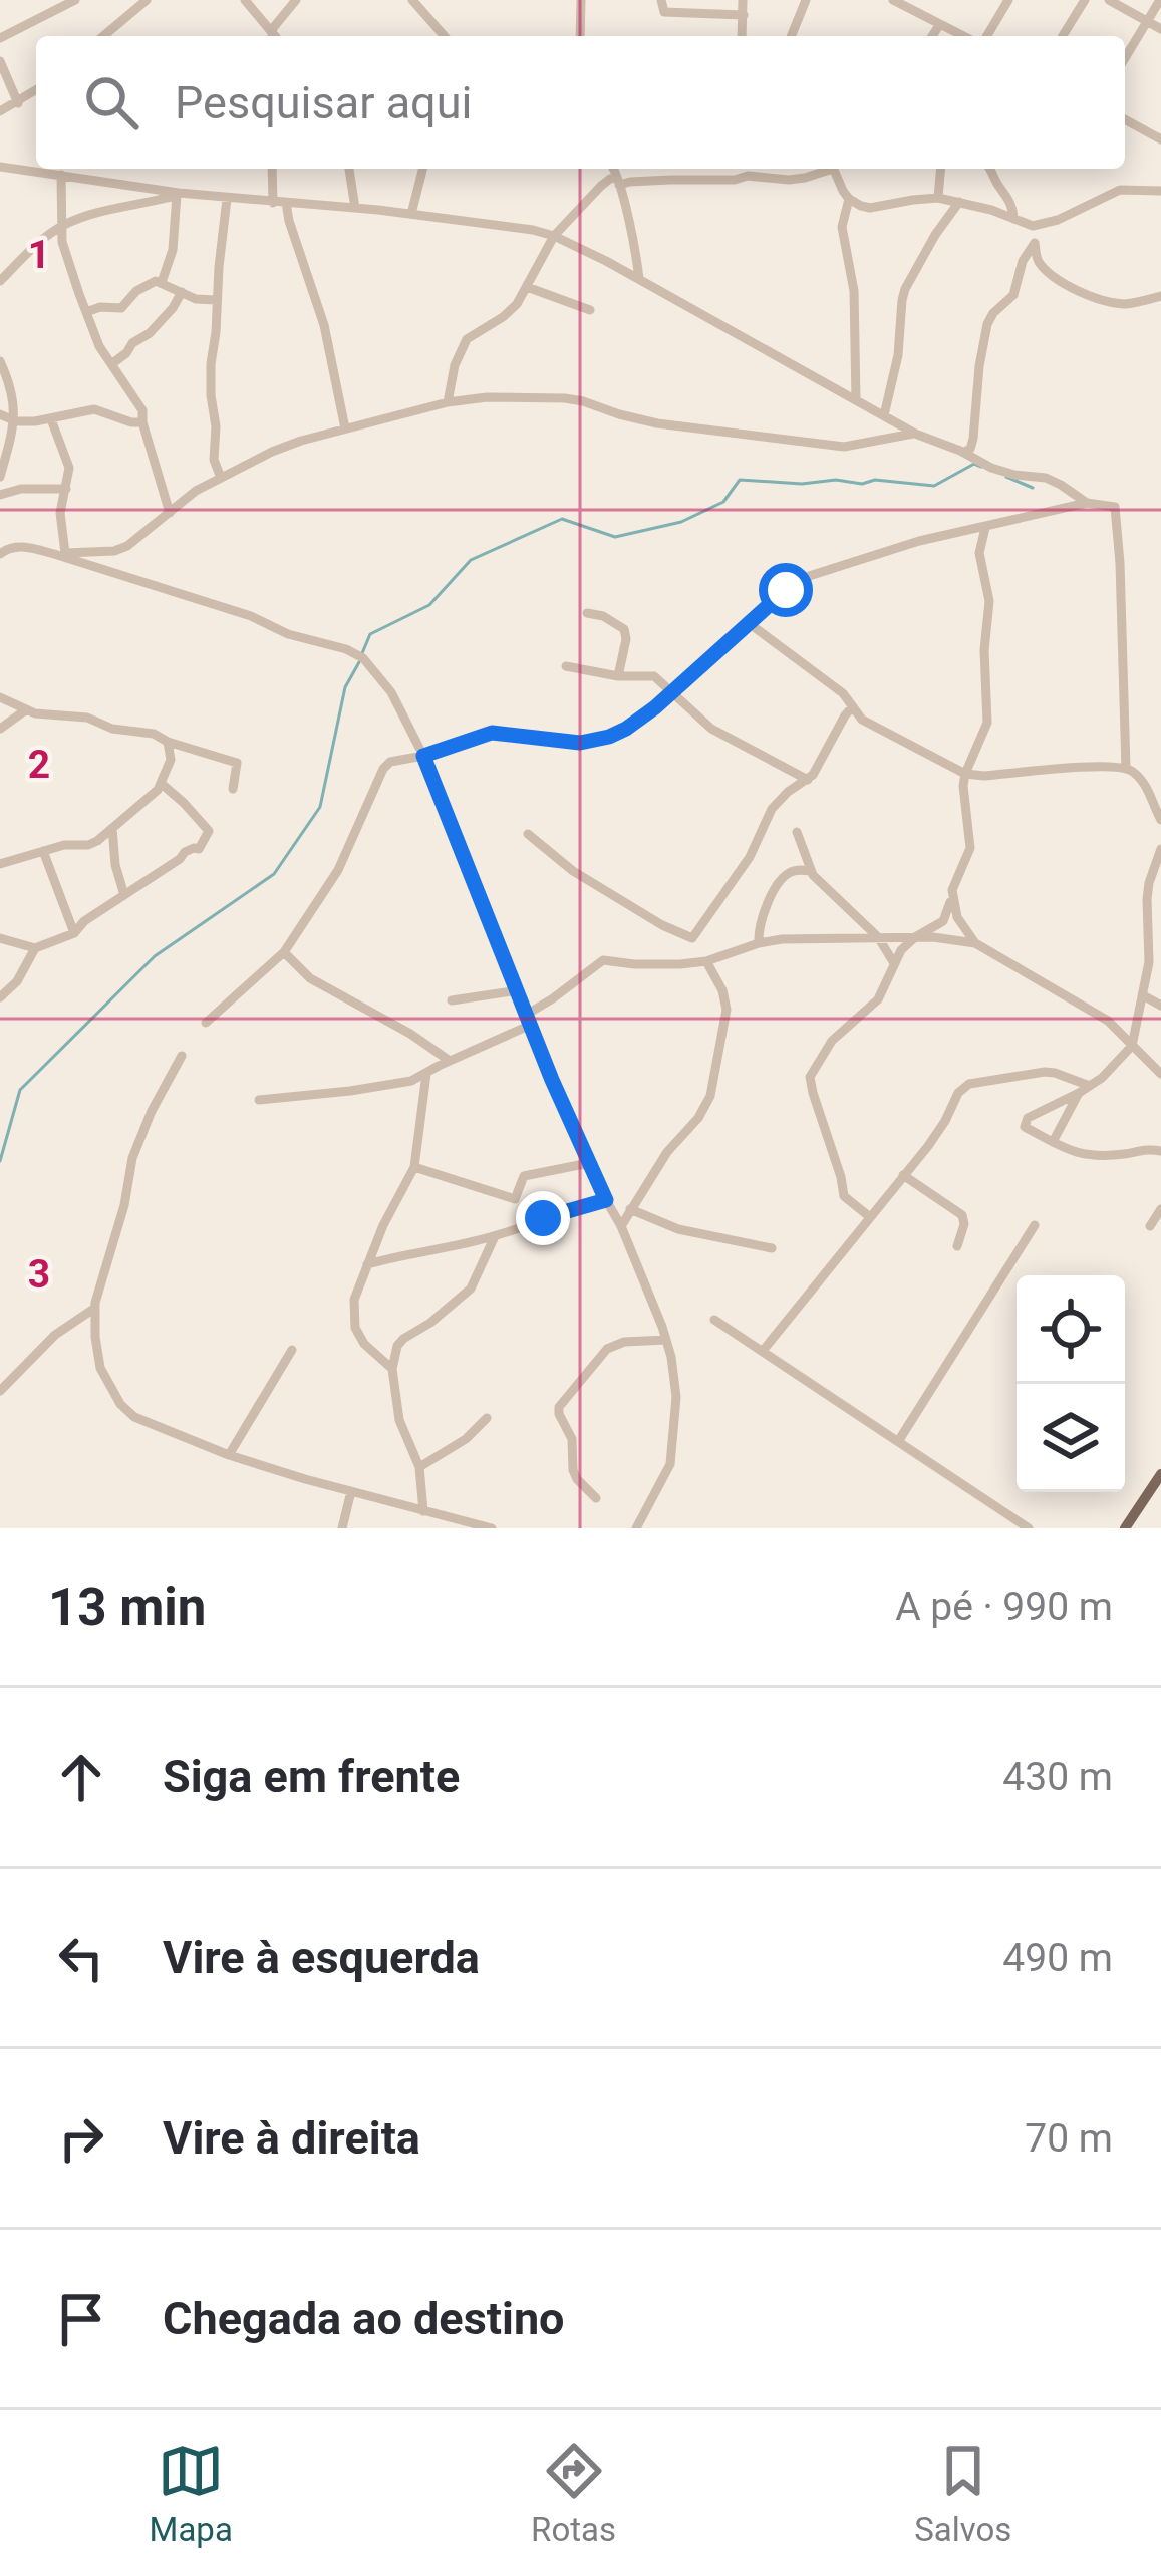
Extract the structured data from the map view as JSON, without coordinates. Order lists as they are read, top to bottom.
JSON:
{
  "page": {
    "search": "Pesquisar aqui",
    "heading": ["13 min", "A pé · 990 m"],
    "list": [
      ["Siga em frente", "430 m"],
      ["Vire à esquerda", "490 m"],
      ["Vire à direita", "70 m"],
      "Chegada ao destino"
    ],
    "nav": ["Mapa", "Rotas", "Salvos"]
  },
  "grid": {
    "rows": ["1", "2", "3"]
  }
}
